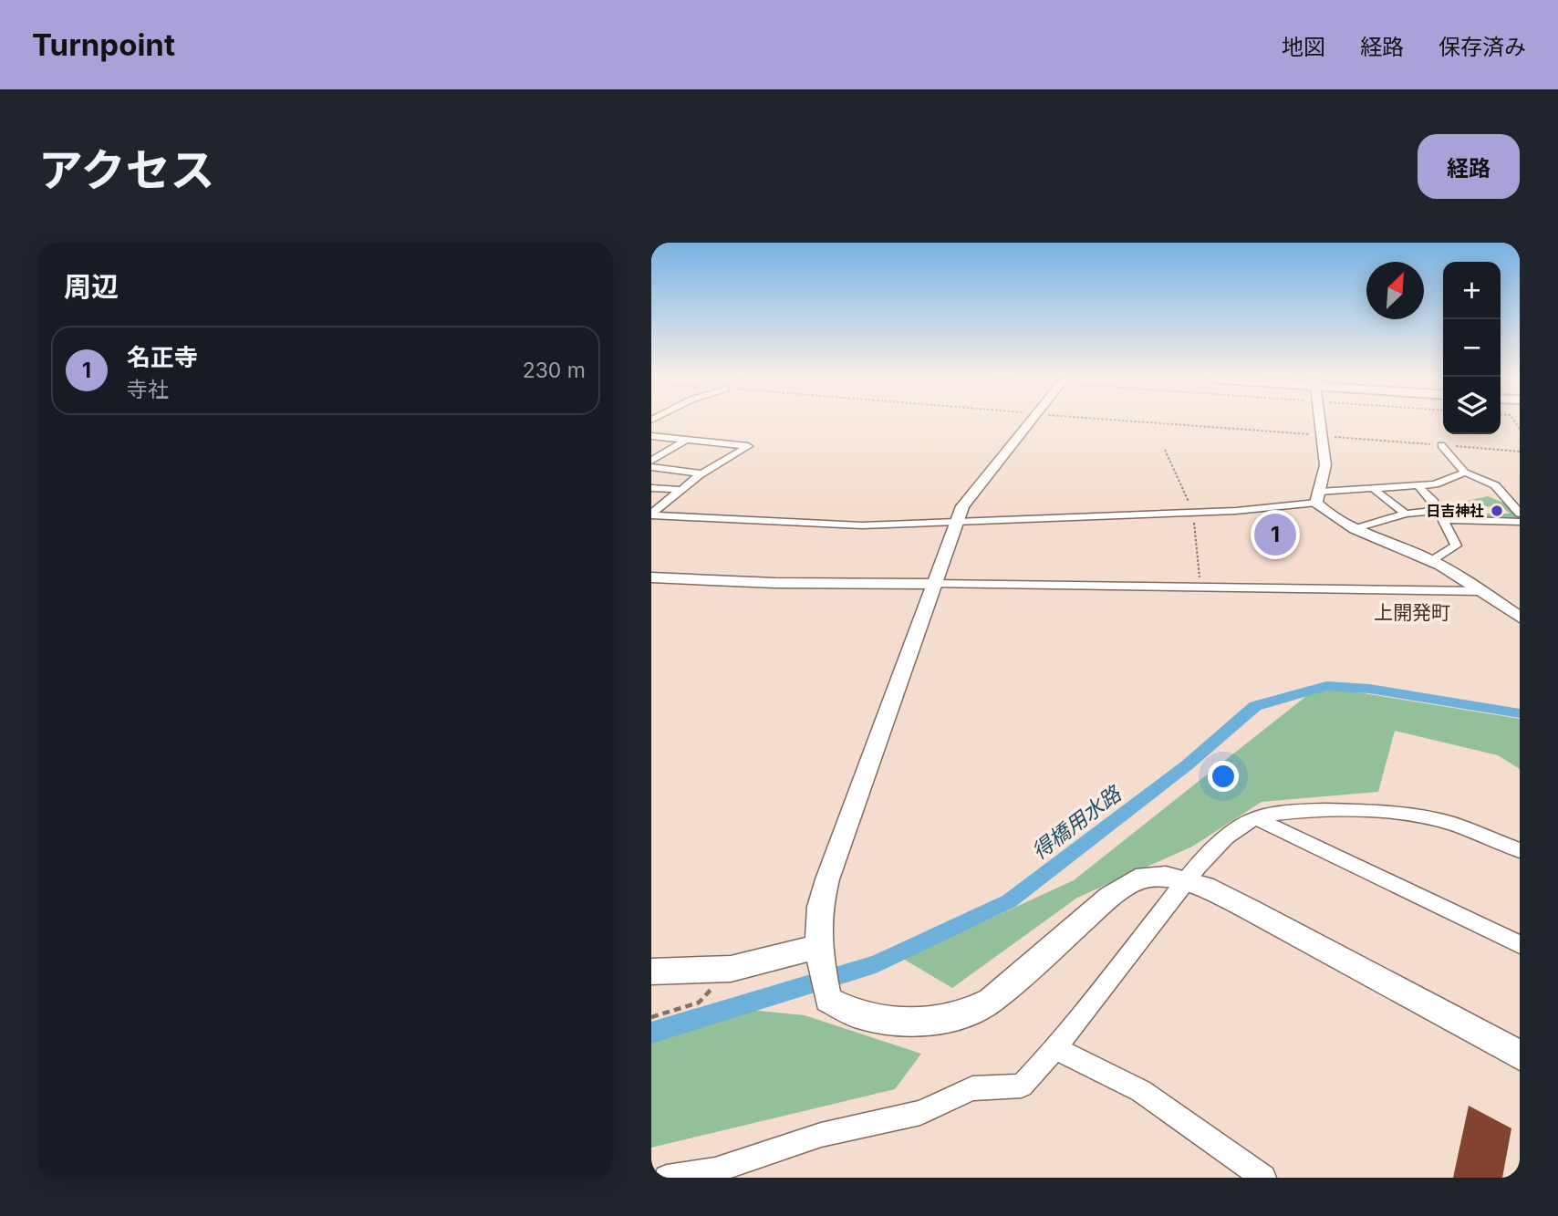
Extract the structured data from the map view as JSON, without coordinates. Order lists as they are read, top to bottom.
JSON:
{
  "districts": ["上開発町"],
  "water": ["得橋用水路"],
  "places": ["日吉神社"],
  "north": "top right",
  "page": {
    "header": "Turnpoint",
    "nav": ["地図", "経路", "保存済み"],
    "title": "アクセス",
    "buttons": "経路",
    "heading": "周辺",
    "map_buttons": ["+", "−"],
    "list": [
      {
        "mark": "1",
        "name": "名正寺",
        "note": "寺社",
        "value": "230 m"
      }
    ],
    "pins": "1"
  }
}
